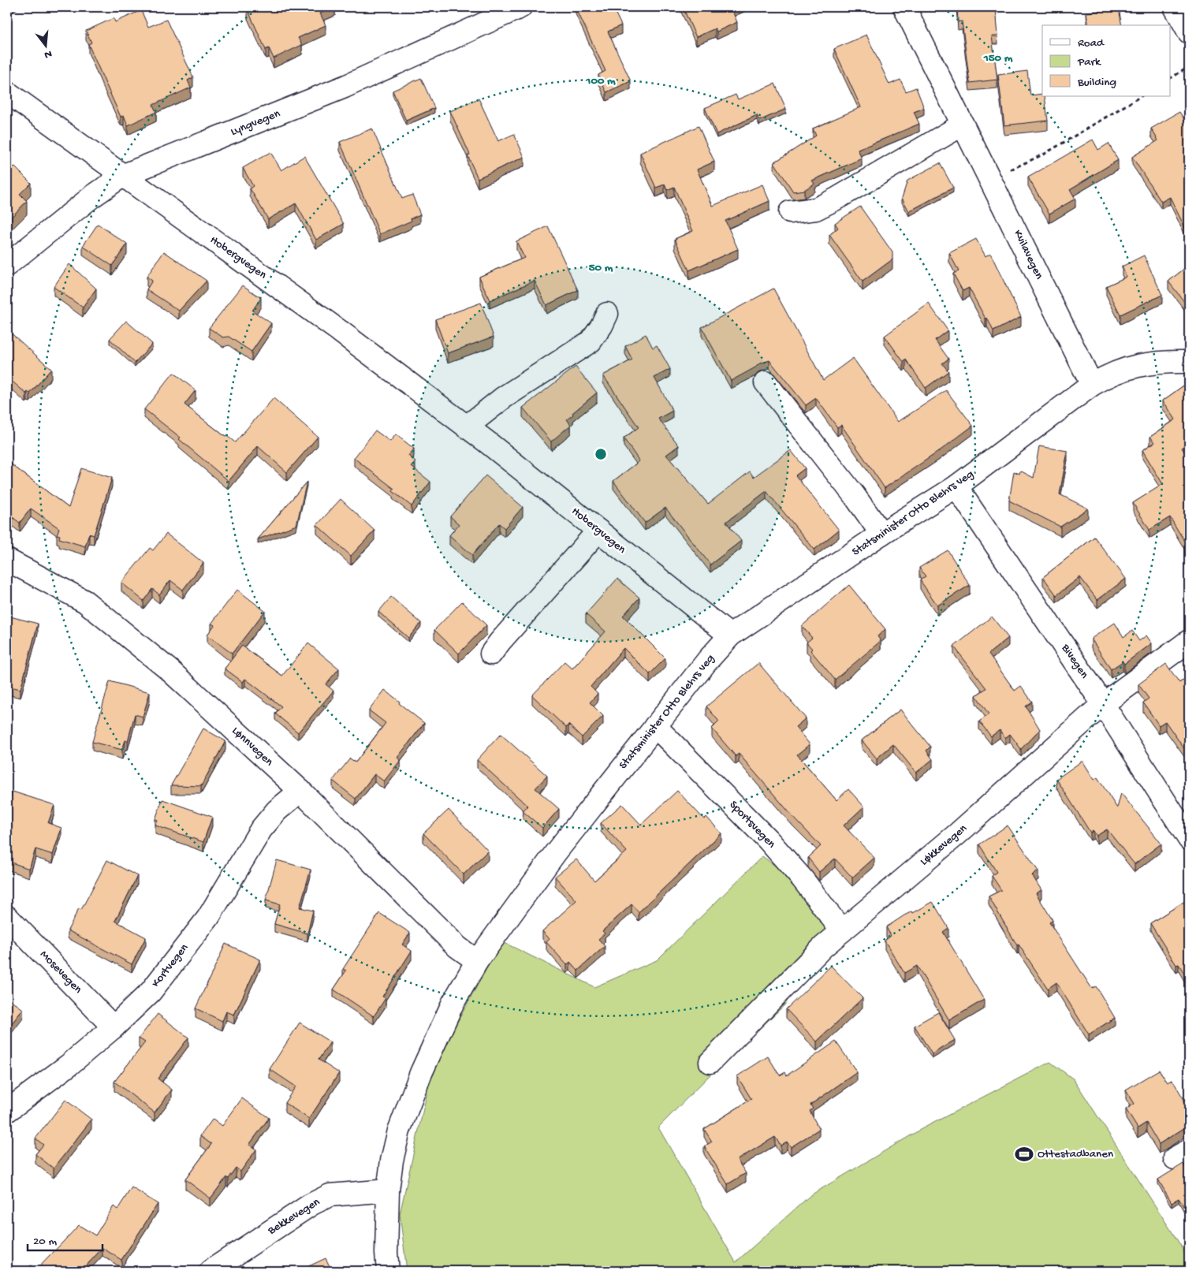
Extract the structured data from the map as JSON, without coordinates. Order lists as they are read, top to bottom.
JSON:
{
  "streets": {
    "street": [
      "Lyngvegen",
      "Kvilavegen",
      "Hobergvegen",
      "Statsminister Otto Blehrs veg",
      "Bivegen",
      "Lønnvegen",
      "Sportsvegen",
      "Løkkevegen",
      "Kortvegen",
      "Mosevegen",
      "Bekkevegen"
    ]
  },
  "crossings": [
    ["Lyngvegen", "Hobergvegen"],
    ["Kvilavegen", "Statsminister Otto Blehrs veg"],
    ["Hobergvegen", "Statsminister Otto Blehrs veg"],
    ["Statsminister Otto Blehrs veg", "Bivegen"],
    ["Statsminister Otto Blehrs veg", "Lønnvegen"],
    ["Statsminister Otto Blehrs veg", "Sportsvegen"],
    ["Statsminister Otto Blehrs veg", "Bekkevegen"],
    ["Bivegen", "Løkkevegen"],
    ["Lønnvegen", "Kortvegen"],
    ["Sportsvegen", "Løkkevegen"],
    ["Kortvegen", "Mosevegen"]
  ],
  "places": {
    "sports": ["Ottestadbanen"]
  },
  "legend": ["Road", "Park", "Building"],
  "scale_bar": "20 m",
  "north": "bottom",
  "rings": ["150 m", "100 m", "50 m"]
}
